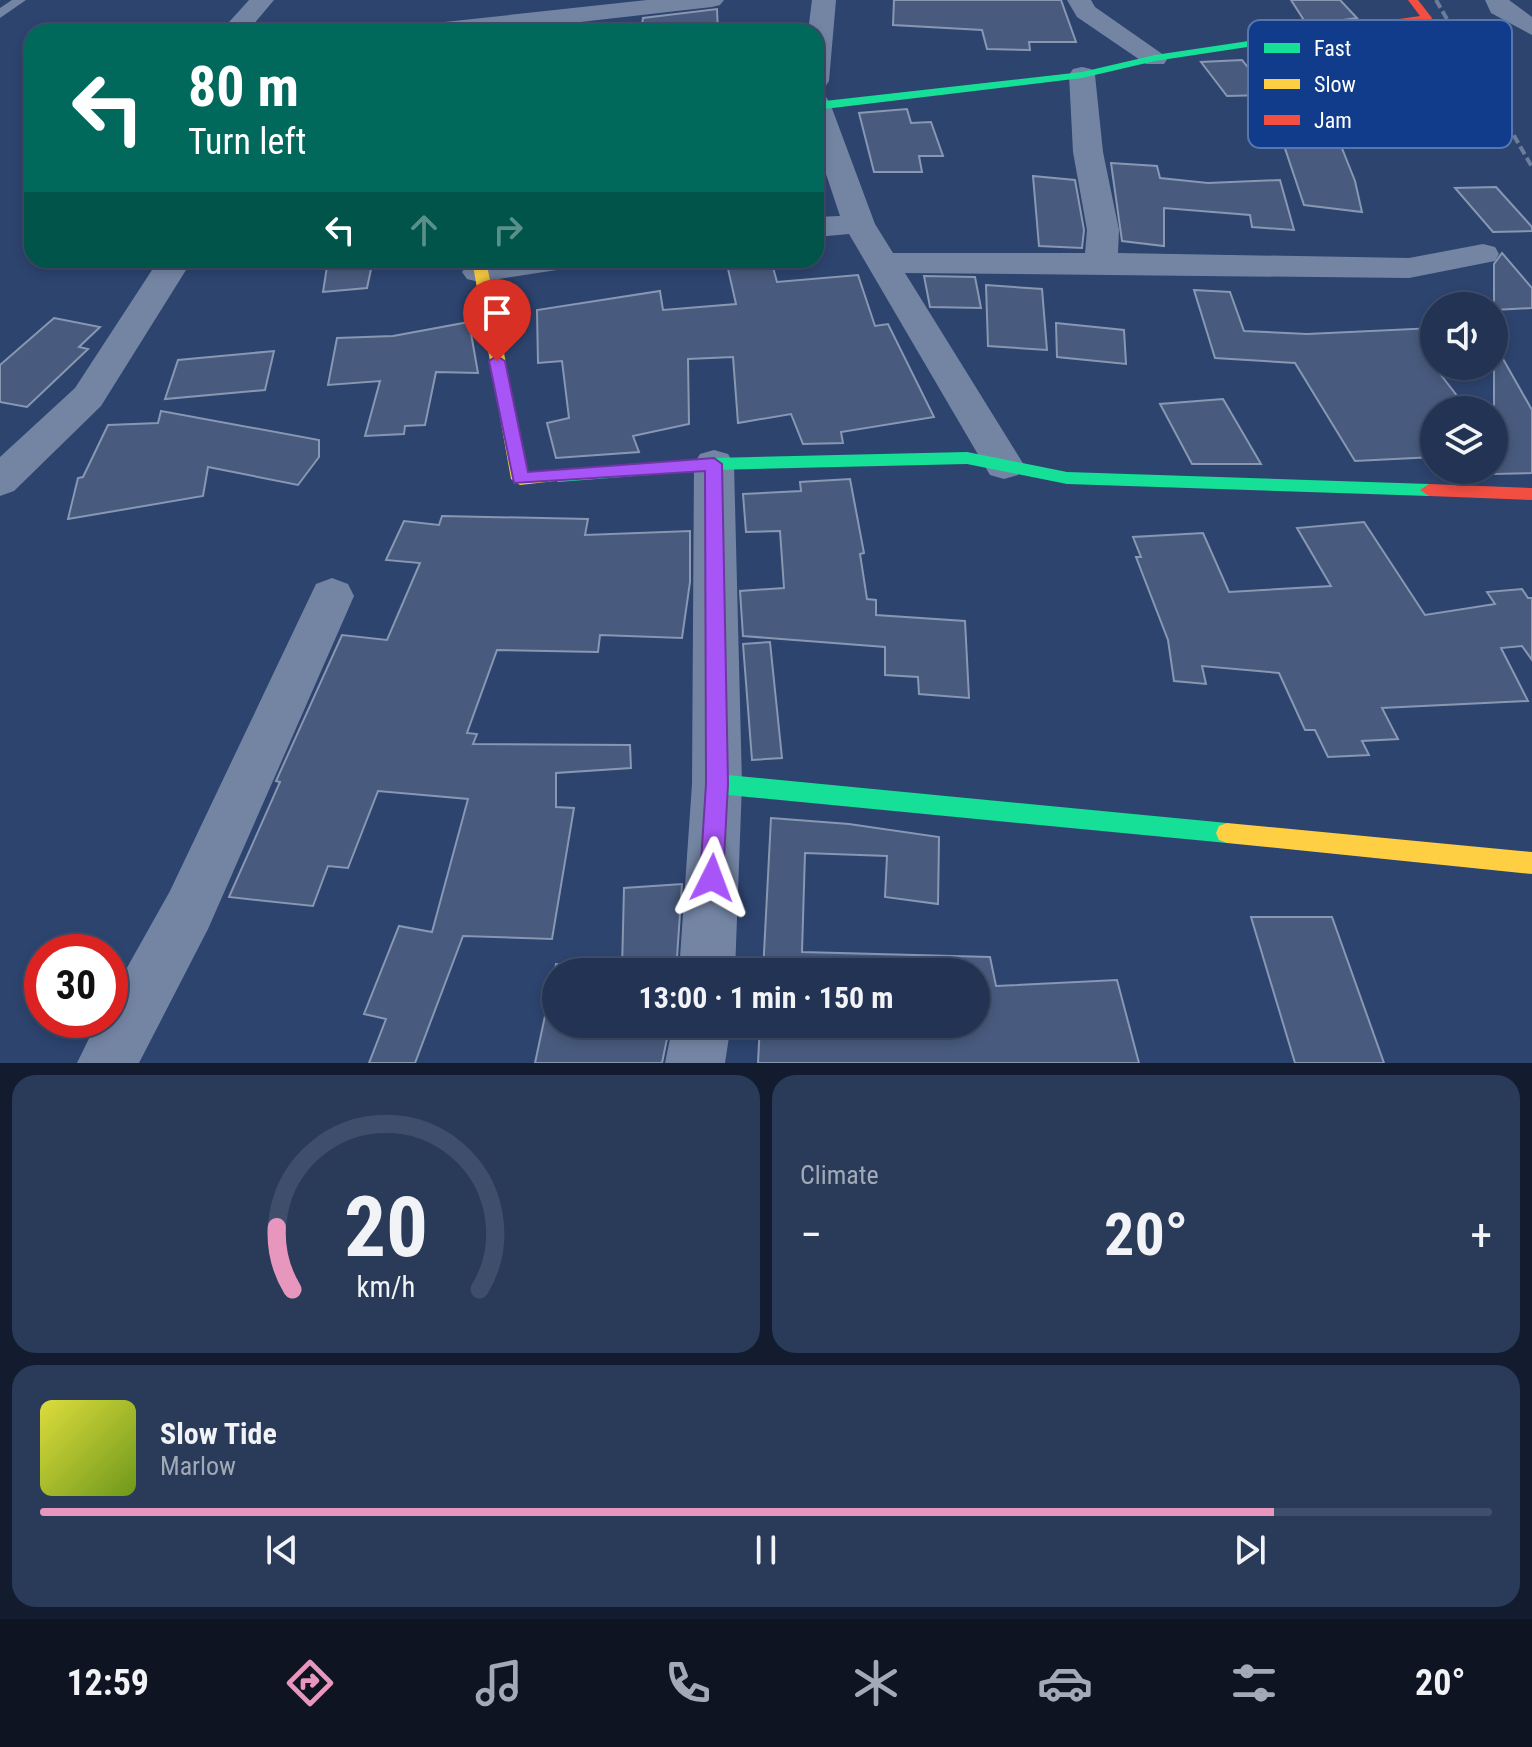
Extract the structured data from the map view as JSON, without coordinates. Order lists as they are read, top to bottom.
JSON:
{
  "legend": ["Fast", "Slow", "Jam"],
  "page": {
    "turn": ["80 m", "Turn left"],
    "limit": "30",
    "trip": "13:00 · 1 min · 150 m",
    "tile": "Climate",
    "heat": ["−", "20°", "+"],
    "song": ["Slow Tide", "Marlow"],
    "tabs": ["12:59", "20°"],
    "gauge": ["20", "km/h"]
  }
}
